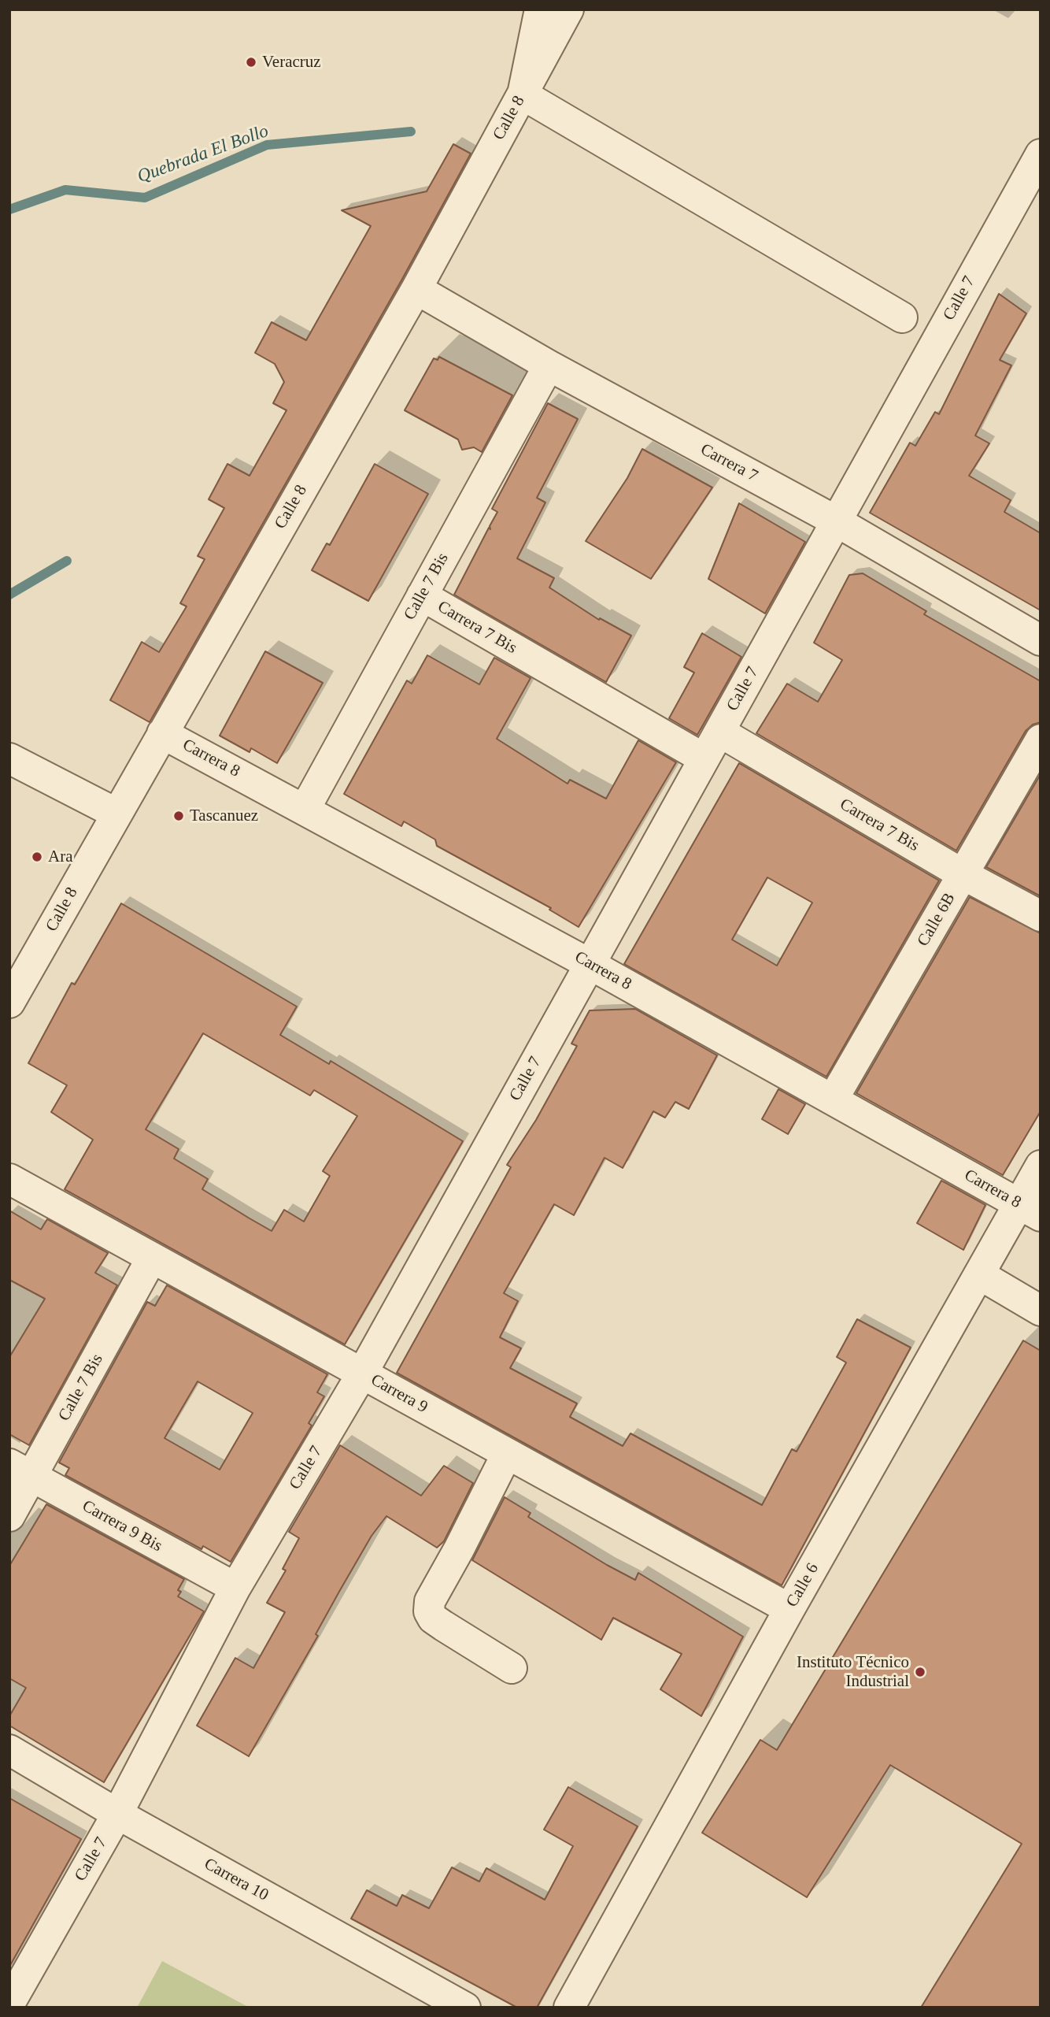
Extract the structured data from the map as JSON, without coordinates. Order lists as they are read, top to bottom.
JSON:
{
  "streets": {
    "street": [
      "Calle 8",
      "Calle 7",
      "Carrera 7",
      "Calle 7 Bis",
      "Carrera 7 Bis",
      "Carrera 8",
      "Calle 6B",
      "Carrera 9",
      "Carrera 9 Bis",
      "Calle 6",
      "Carrera 10"
    ]
  },
  "crossings": [
    ["Calle 8", "Carrera 7"],
    ["Calle 8", "Carrera 8"],
    ["Calle 7", "Carrera 7"],
    ["Calle 7", "Carrera 7 Bis"],
    ["Calle 7", "Carrera 8"],
    ["Calle 7", "Carrera 9"],
    ["Calle 7", "Carrera 9 Bis"],
    ["Calle 7", "Carrera 10"],
    ["Carrera 7", "Calle 7 Bis"],
    ["Calle 7 Bis", "Carrera 7 Bis"],
    ["Calle 7 Bis", "Carrera 8"],
    ["Calle 7 Bis", "Carrera 9"],
    ["Calle 7 Bis", "Carrera 9 Bis"],
    ["Carrera 7 Bis", "Calle 6B"],
    ["Carrera 8", "Calle 6B"],
    ["Carrera 8", "Calle 6"],
    ["Carrera 9", "Calle 6"]
  ],
  "water": ["Quebrada El Bollo"],
  "places": [
    "Veracruz",
    "Tascanuez",
    "Ara",
    "Instituto Técnico Industrial"
  ]
}
